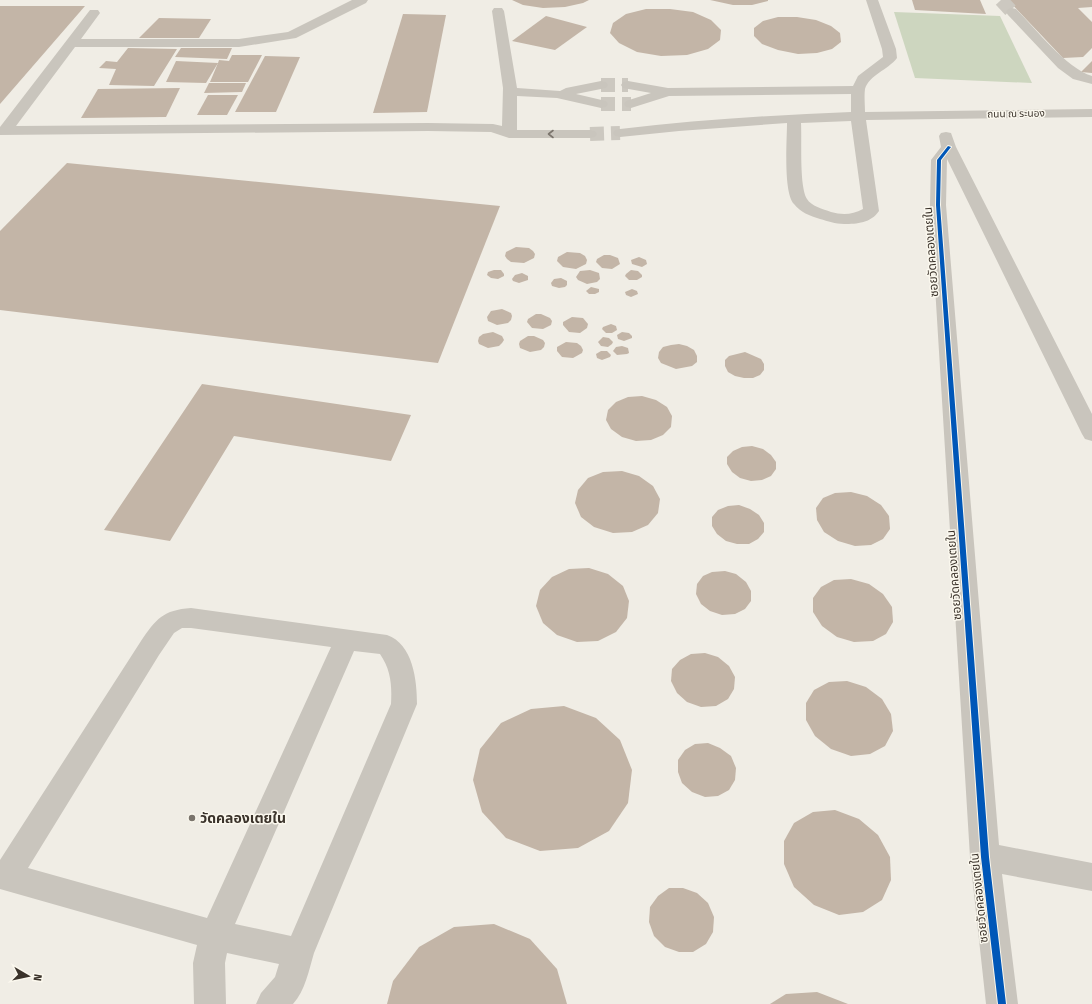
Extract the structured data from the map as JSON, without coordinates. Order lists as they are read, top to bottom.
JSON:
{
  "streets": {
    "street": ["ถนน ณ ระนอง", "ซอยวัดคลองเตยใน"]
  },
  "places": ["วัดคลองเตยใน"],
  "north": "right"
}
